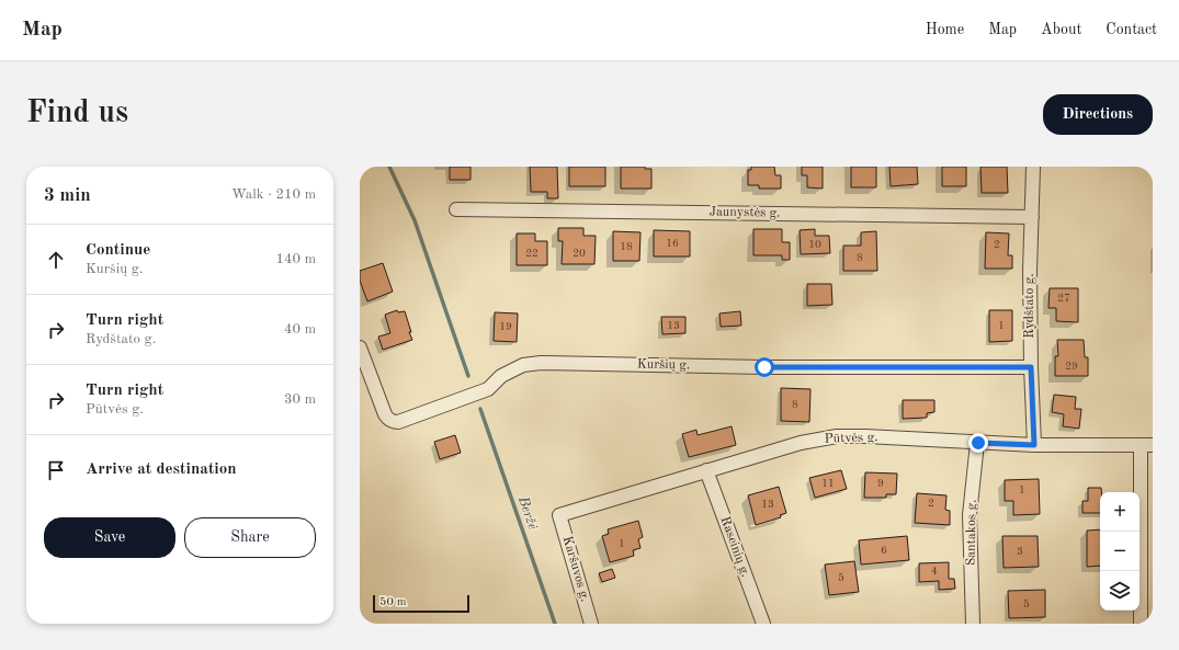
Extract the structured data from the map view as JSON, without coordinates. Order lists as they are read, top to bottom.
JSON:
{
  "streets": {
    "street": [
      "Jaunystės g.",
      "Rydštato g.",
      "Kuršių g.",
      "Pūtvės g.",
      "Santakos g.",
      "Raseinių g.",
      "Karšuvos g."
    ]
  },
  "crossings": [
    ["Jaunystės g.", "Rydštato g."],
    ["Rydštato g.", "Kuršių g."],
    ["Rydštato g.", "Pūtvės g."],
    ["Pūtvės g.", "Santakos g."],
    ["Pūtvės g.", "Raseinių g."],
    ["Pūtvės g.", "Karšuvos g."]
  ],
  "water": ["Beržė"],
  "house_numbers": [
    "16",
    "10",
    "2",
    "18",
    "22",
    "20",
    "8",
    "27",
    "13",
    "1",
    "19",
    "29",
    "8",
    "11",
    "9",
    "1",
    "2",
    "13",
    "1",
    "6",
    "3",
    "4",
    "5",
    "5"
  ],
  "scale_bar": "50 m",
  "page": {
    "header": "Map",
    "nav": [
      "Home",
      "Map",
      "About",
      "Contact"
    ],
    "buttons": [
      "Directions",
      ["Save", "Share"]
    ],
    "title": "Find us",
    "heading": ["3 min", "Walk · 210 m"],
    "list": [
      ["Continue", "Kuršių g.", "140 m"],
      ["Turn right", "Rydštato g.", "40 m"],
      ["Turn right", "Pūtvės g.", "30 m"],
      "Arrive at destination"
    ],
    "map_buttons": ["+", "−"],
    "scale": "50 m"
  }
}
